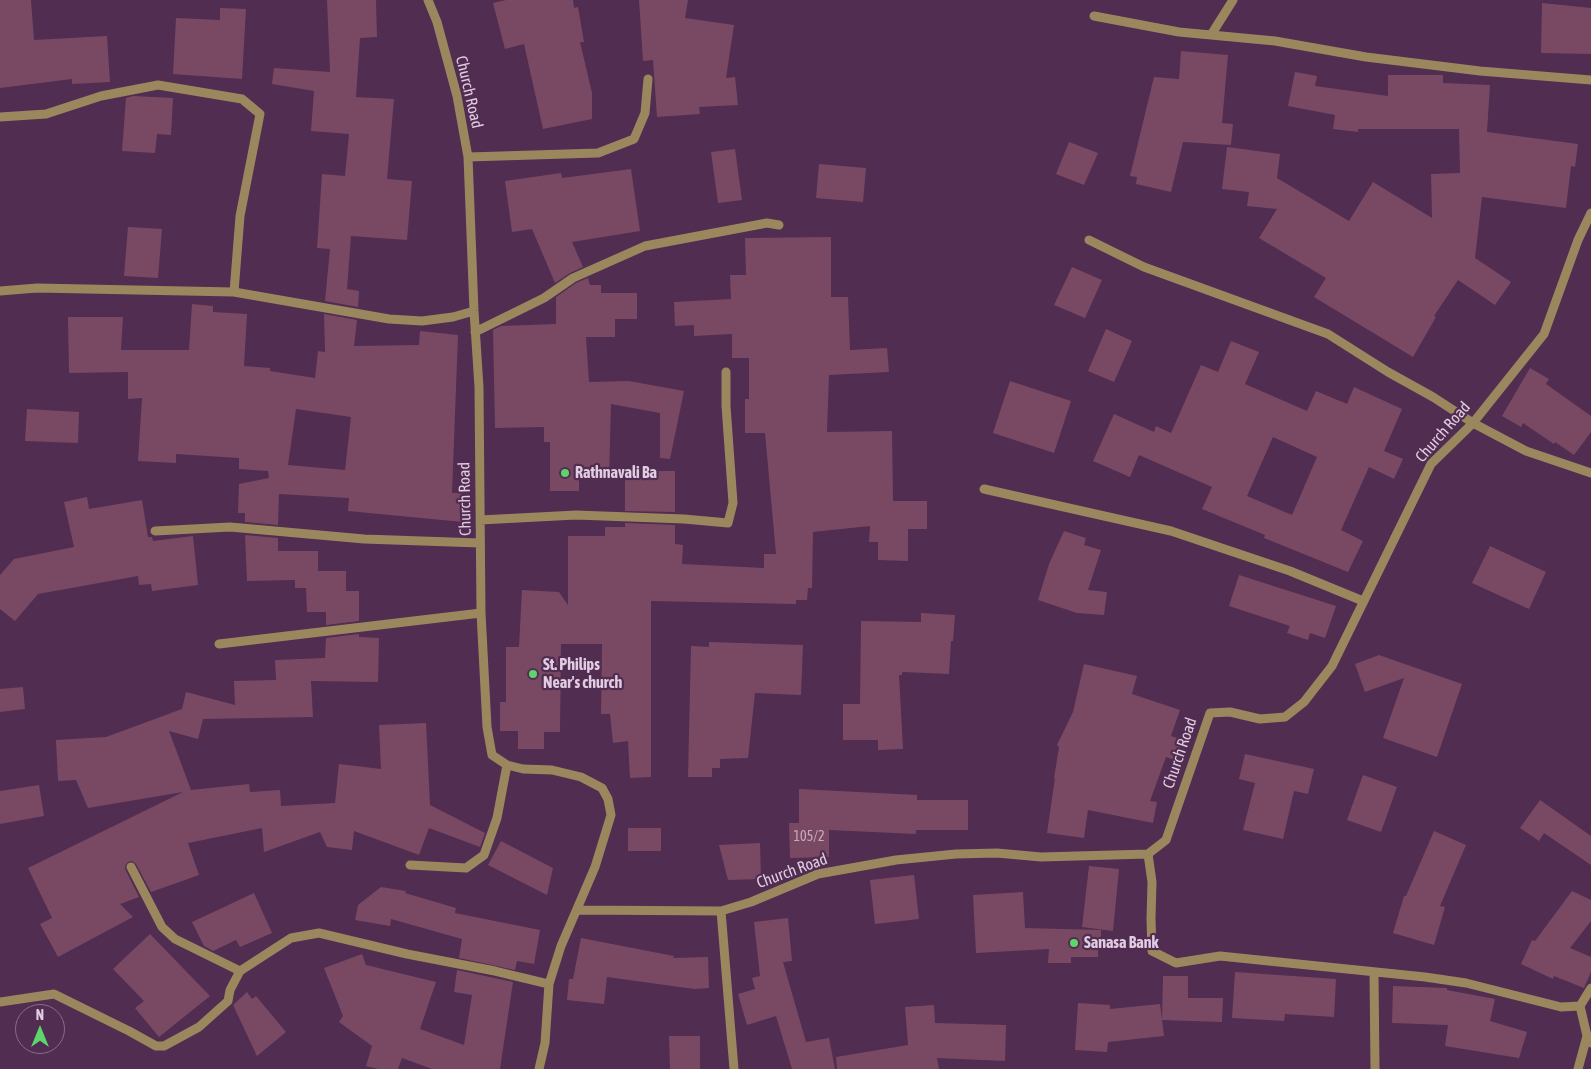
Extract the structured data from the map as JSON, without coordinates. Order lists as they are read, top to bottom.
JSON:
{
  "streets": {
    "street": ["Church Road"]
  },
  "places": ["Rathnavali Ba", "St. Philips Near's church", "Sanasa Bank"],
  "house_numbers": ["105/2"],
  "north": "top"
}
